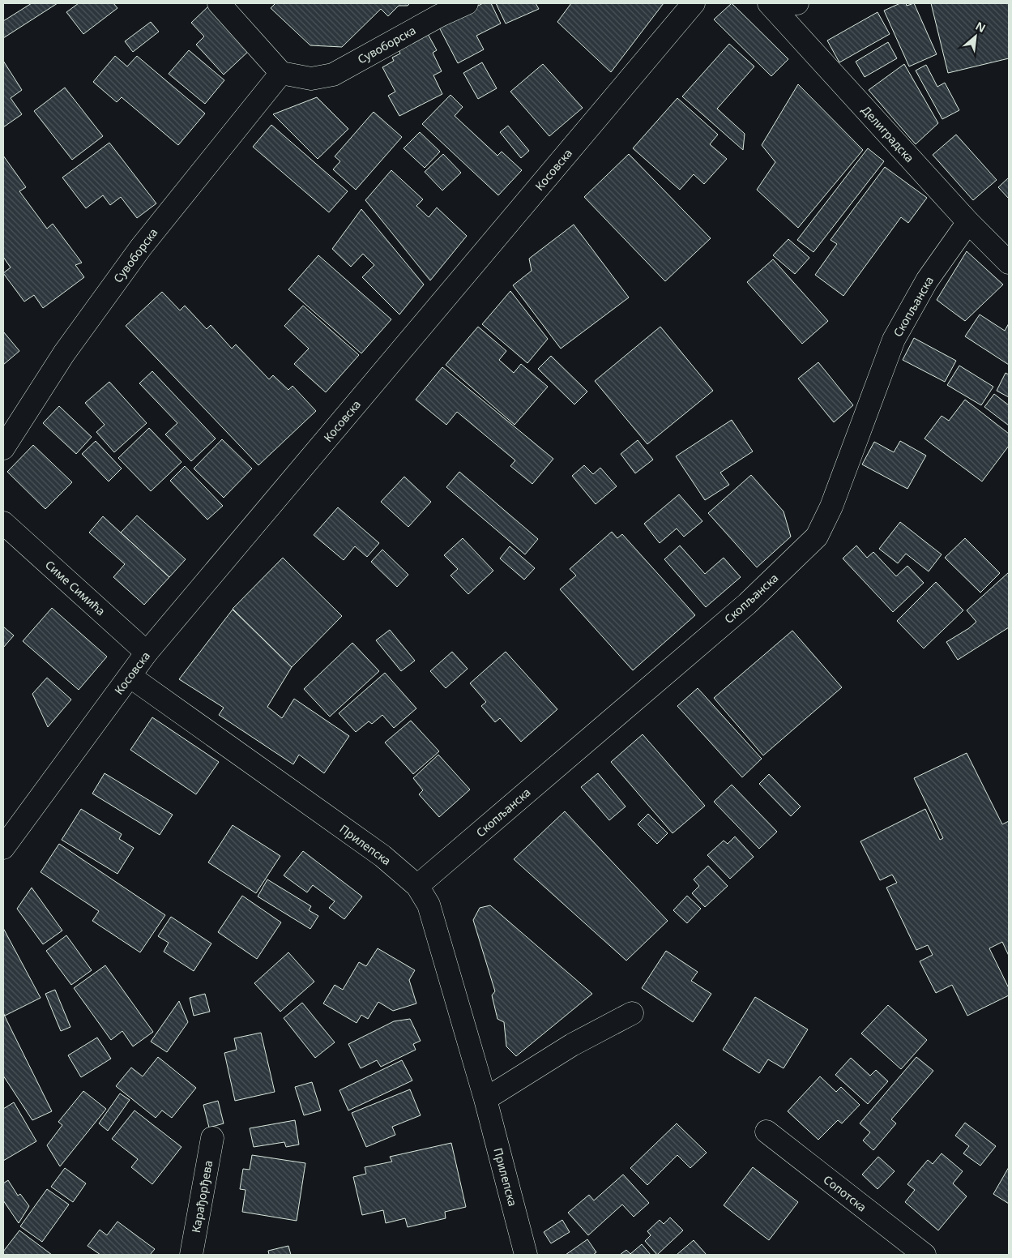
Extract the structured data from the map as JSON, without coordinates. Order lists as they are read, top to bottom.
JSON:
{
  "streets": {
    "street": [
      "Сувоборска",
      "Делиградска",
      "Косовска",
      "Скопљанска",
      "Симе Симића",
      "Прилепска",
      "Сопотска",
      "Карађорђева"
    ]
  },
  "crossings": [
    ["Делиградска", "Скопљанска"],
    ["Косовска", "Симе Симића"],
    ["Косовска", "Прилепска"],
    ["Скопљанска", "Прилепска"]
  ],
  "north": "top right"
}
